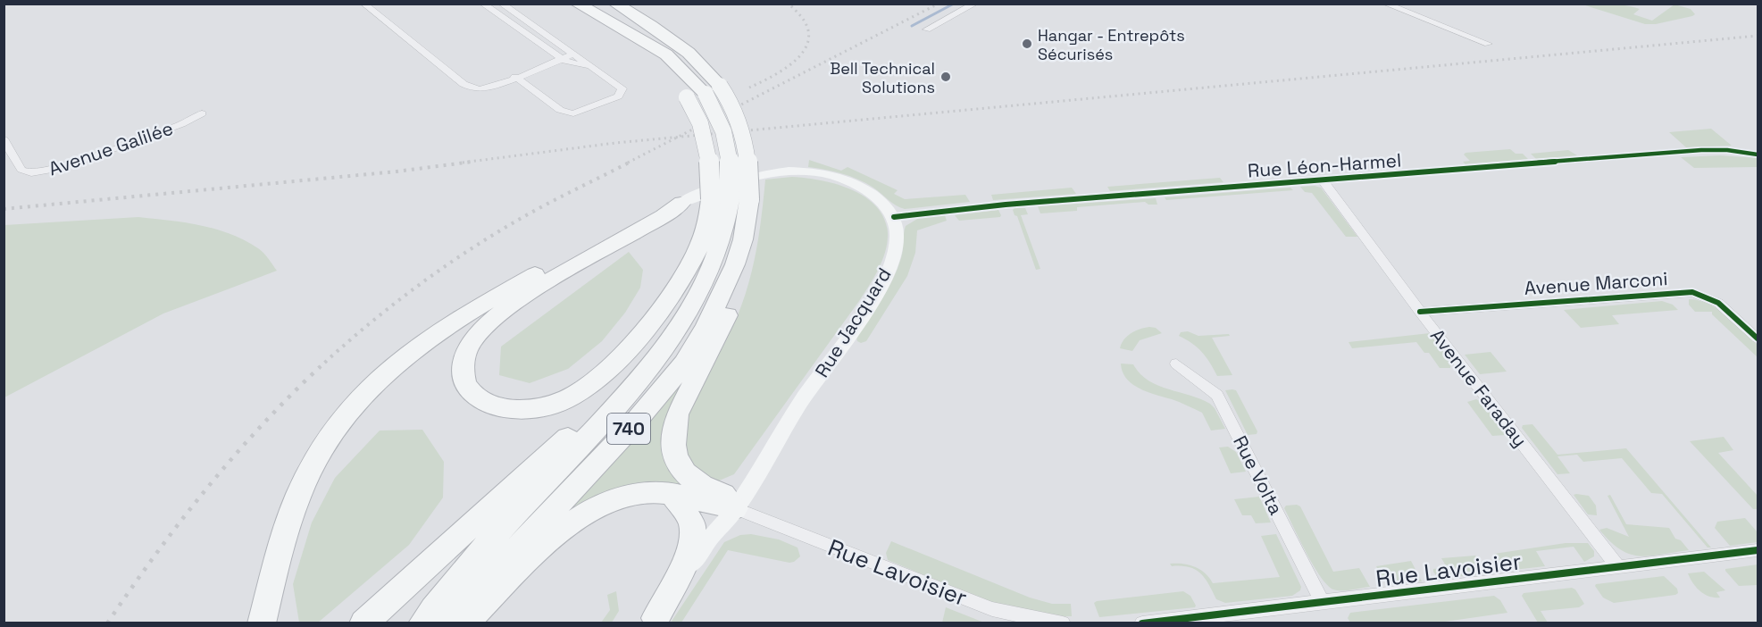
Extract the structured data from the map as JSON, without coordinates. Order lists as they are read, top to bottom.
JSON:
{
  "streets": {
    "highway": ["740"],
    "main road": ["Rue Jacquard"],
    "street": [
      "Avenue Galilée",
      "Rue Léon-Harmel",
      "Avenue Marconi",
      "Avenue Faraday",
      "Rue Volta",
      "Rue Lavoisier"
    ]
  },
  "crossings": [
    ["Rue Léon-Harmel", "Rue Jacquard"],
    ["Rue Léon-Harmel", "Avenue Faraday"],
    ["Avenue Marconi", "Avenue Faraday"],
    ["Rue Jacquard", "Rue Lavoisier"],
    ["Avenue Faraday", "Rue Lavoisier"],
    ["Rue Volta", "Rue Lavoisier"]
  ],
  "places": ["Hangar - Entrepôts Sécurisés", "Bell Technical Solutions"]
}
